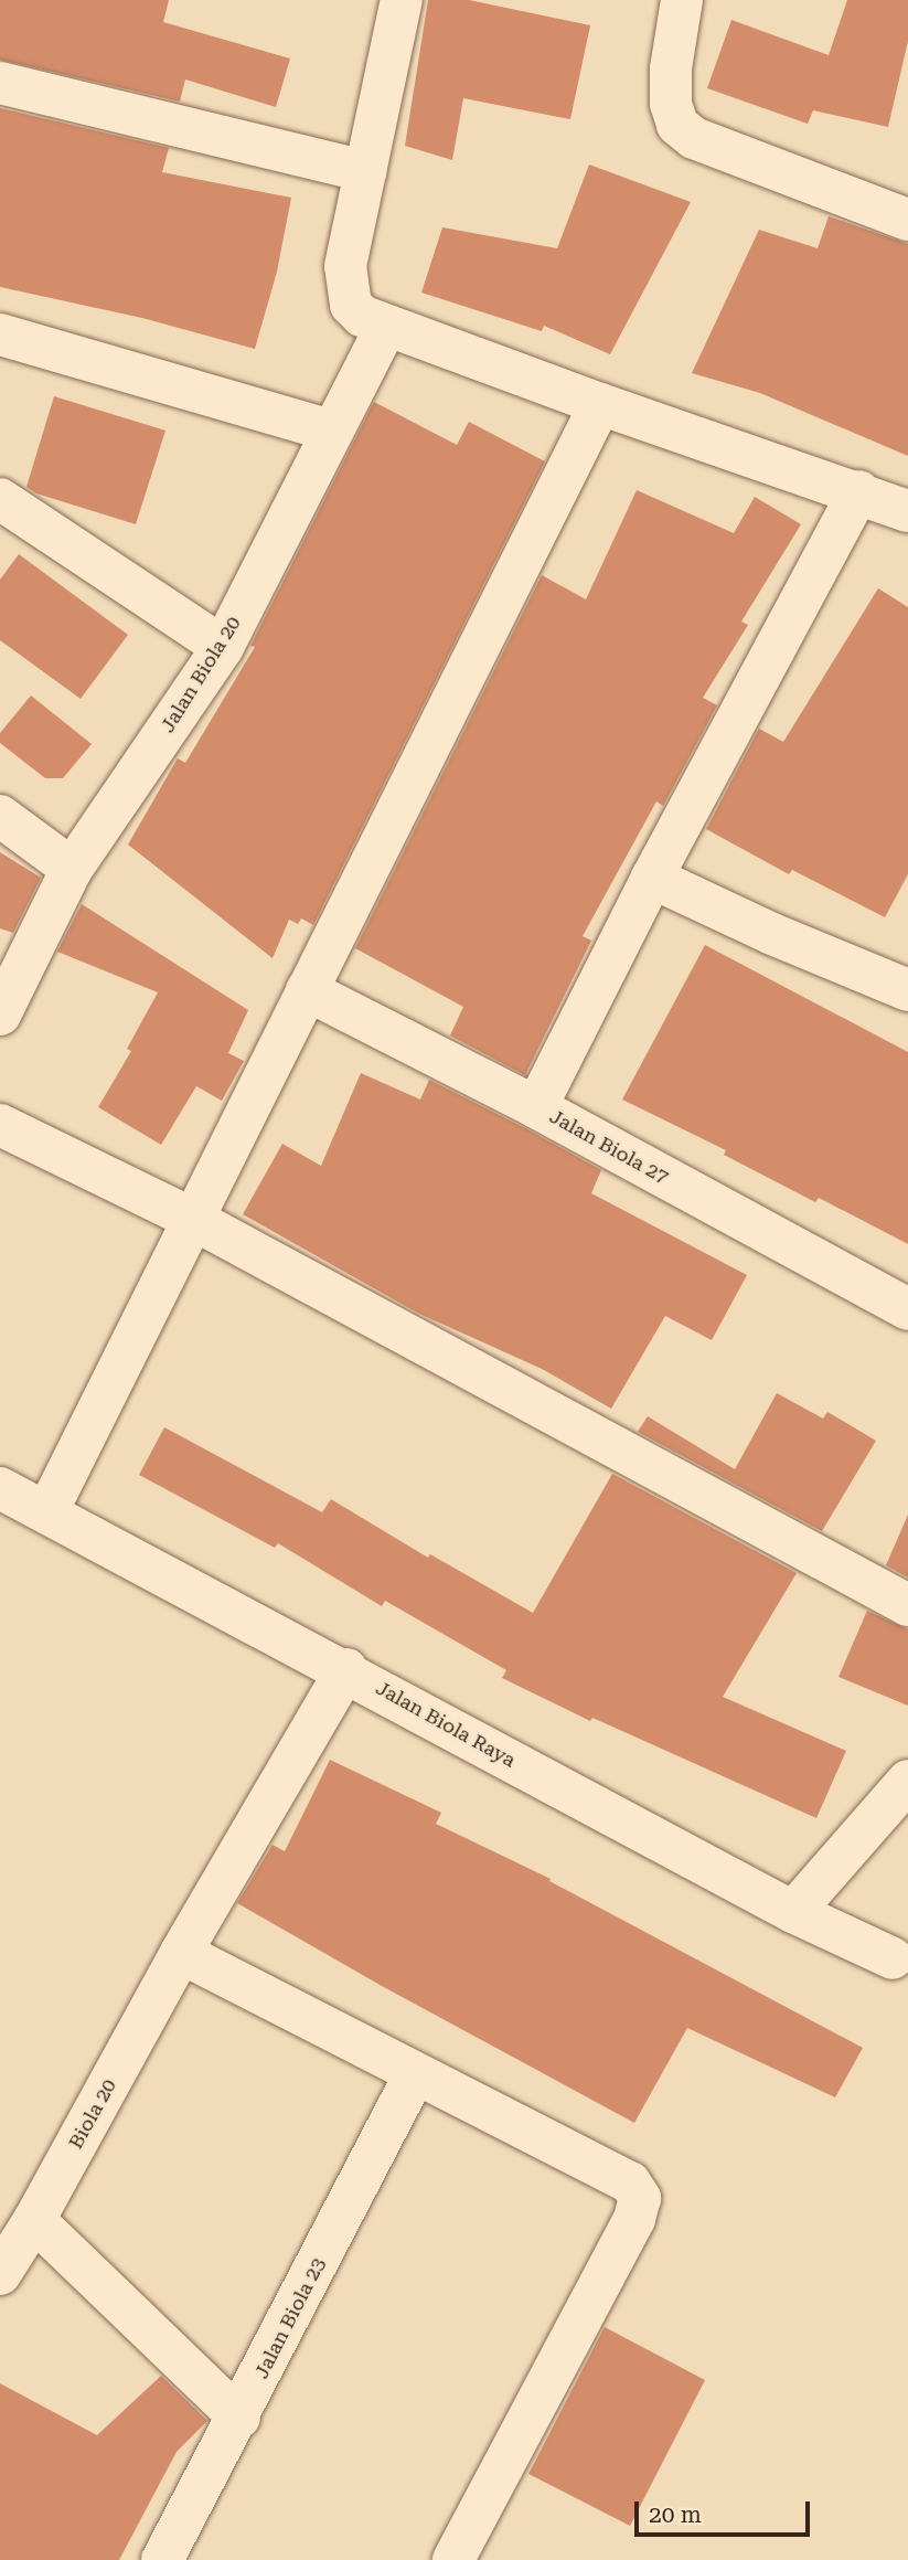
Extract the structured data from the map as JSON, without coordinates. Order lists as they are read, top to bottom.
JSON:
{
  "streets": {
    "street": [
      "Jalan Biola 20",
      "Jalan Biola 27",
      "Jalan Biola Raya",
      "Biola 20",
      "Jalan Biola 23"
    ]
  },
  "crossings": [
    ["Jalan Biola Raya", "Biola 20"]
  ],
  "scale_bar": "20 m"
}
